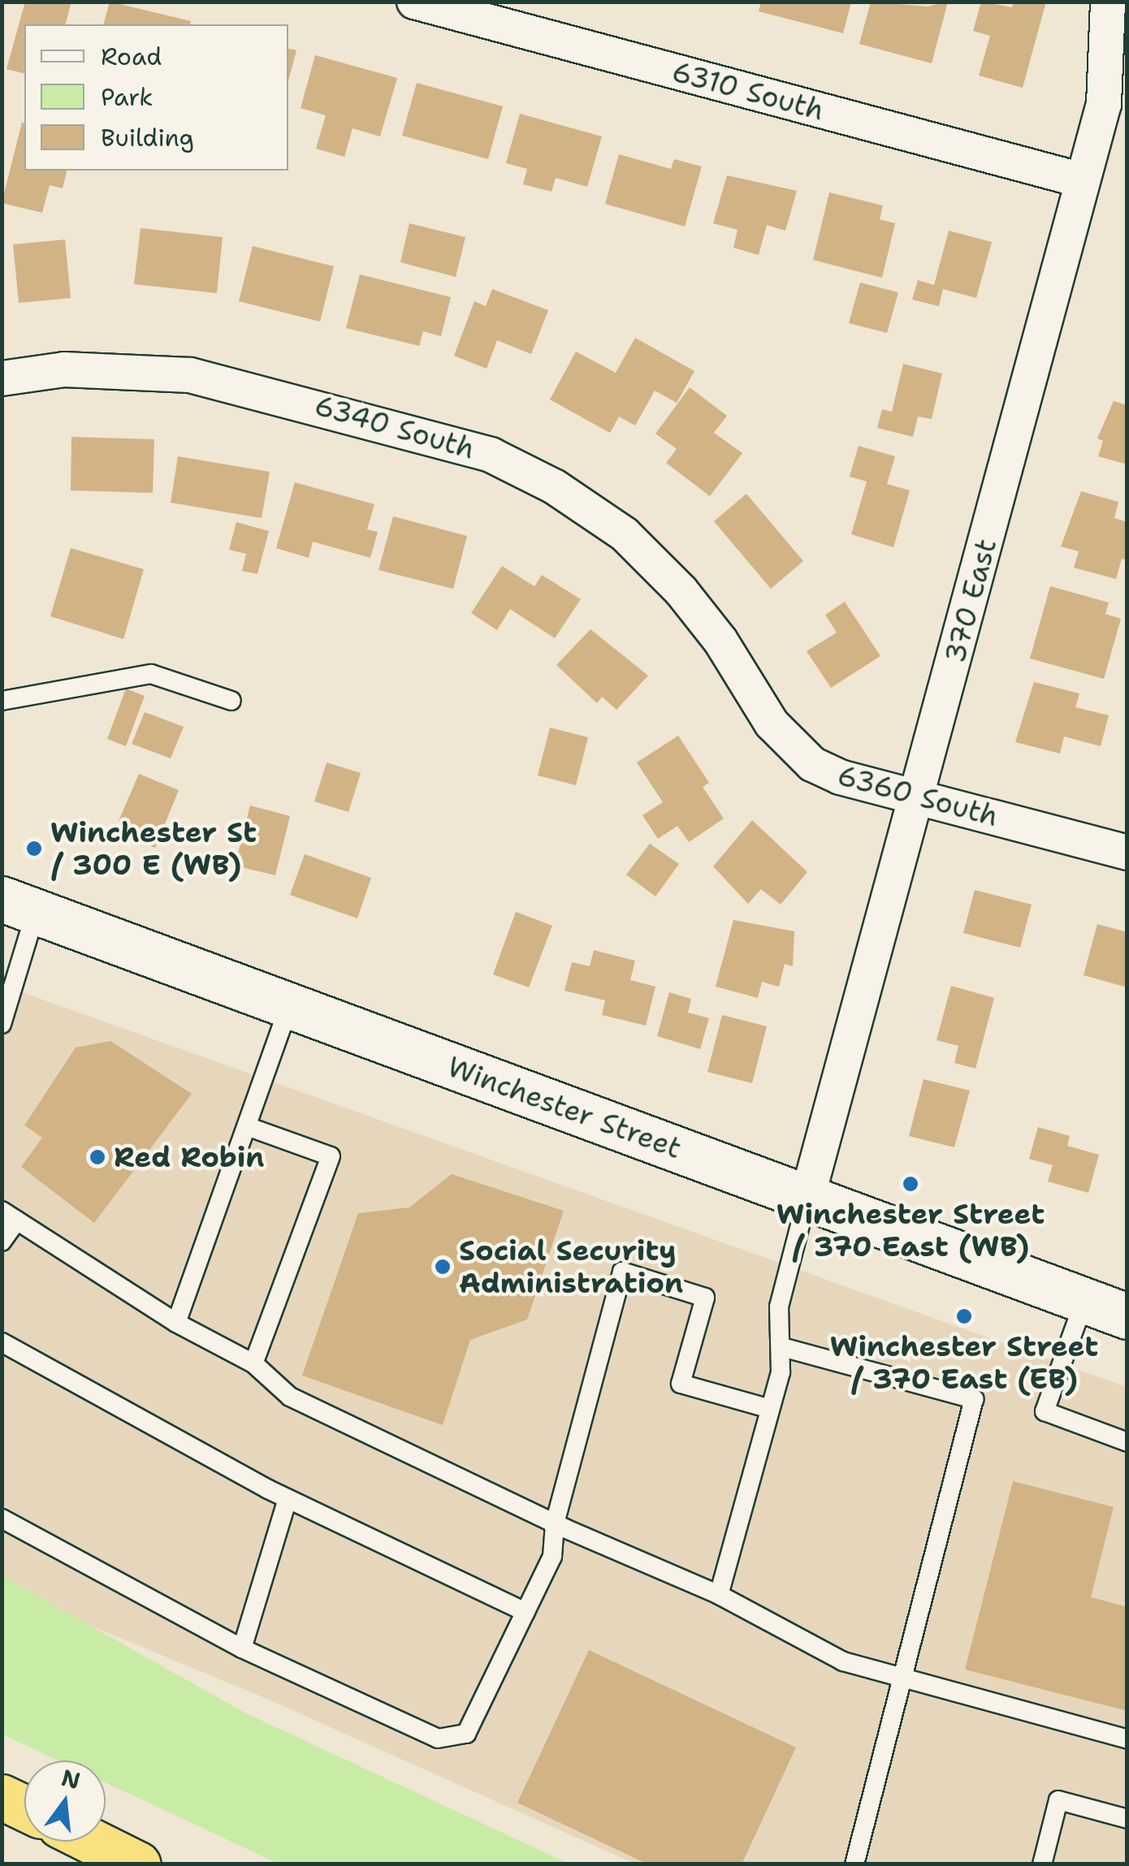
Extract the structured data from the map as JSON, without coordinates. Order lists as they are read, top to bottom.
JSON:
{
  "streets": {
    "main road": ["Winchester Street"],
    "street": [
      "6310 South",
      "6340 South",
      "370 East",
      "6360 South"
    ]
  },
  "crossings": [
    ["6310 South", "370 East"],
    ["6340 South", "6360 South"],
    ["370 East", "6360 South"],
    ["370 East", "Winchester Street"]
  ],
  "places": [
    "Winchester St / 300 E (WB)",
    "Red Robin",
    "Winchester Street / 370 East (WB)",
    "Social Security Administration",
    "Winchester Street / 370 East (EB)"
  ],
  "legend": ["Road", "Park", "Building"],
  "north": "top"
}
